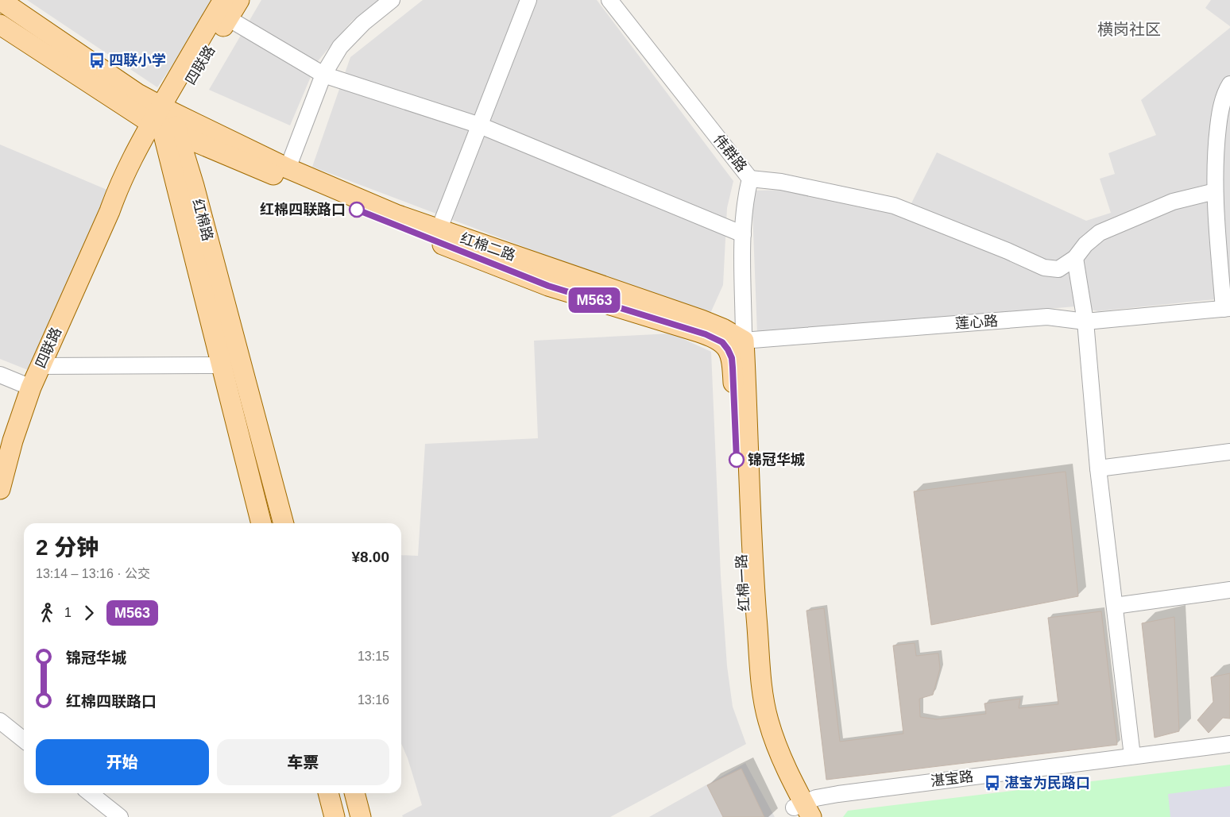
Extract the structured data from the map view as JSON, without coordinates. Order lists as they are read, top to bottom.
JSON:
{
  "streets": {
    "main road": [
      "四联路",
      "红棉路",
      "红棉二路",
      "红棉一路"
    ],
    "street": ["伟群路", "莲心路", "湛宝路"]
  },
  "crossings": [
    ["四联路", "红棉路"],
    ["四联路", "红棉二路"],
    ["伟群路", "红棉二路"],
    ["伟群路", "莲心路"],
    ["伟群路", "红棉一路"],
    ["红棉路", "红棉二路"],
    ["红棉二路", "莲心路"],
    ["红棉二路", "红棉一路"],
    ["莲心路", "红棉一路"],
    ["红棉一路", "湛宝路"]
  ],
  "districts": ["横岗社区"],
  "places": {
    "bus stop": ["四联小学", "湛宝为民路口"],
    "other": ["红棉四联路口", "锦冠华城"]
  },
  "lines": ["bus line M563"],
  "page": {
    "on_map": "M563",
    "heading": ["2 分钟", "13:14 – 13:16 · 公交", "¥8.00"],
    "legs": ["1", "M563"],
    "list": [
      {
        "name": "锦冠华城",
        "value": "13:15"
      },
      {
        "name": "红棉四联路口",
        "value": "13:16"
      }
    ],
    "buttons": ["开始", "车票"]
  }
}
